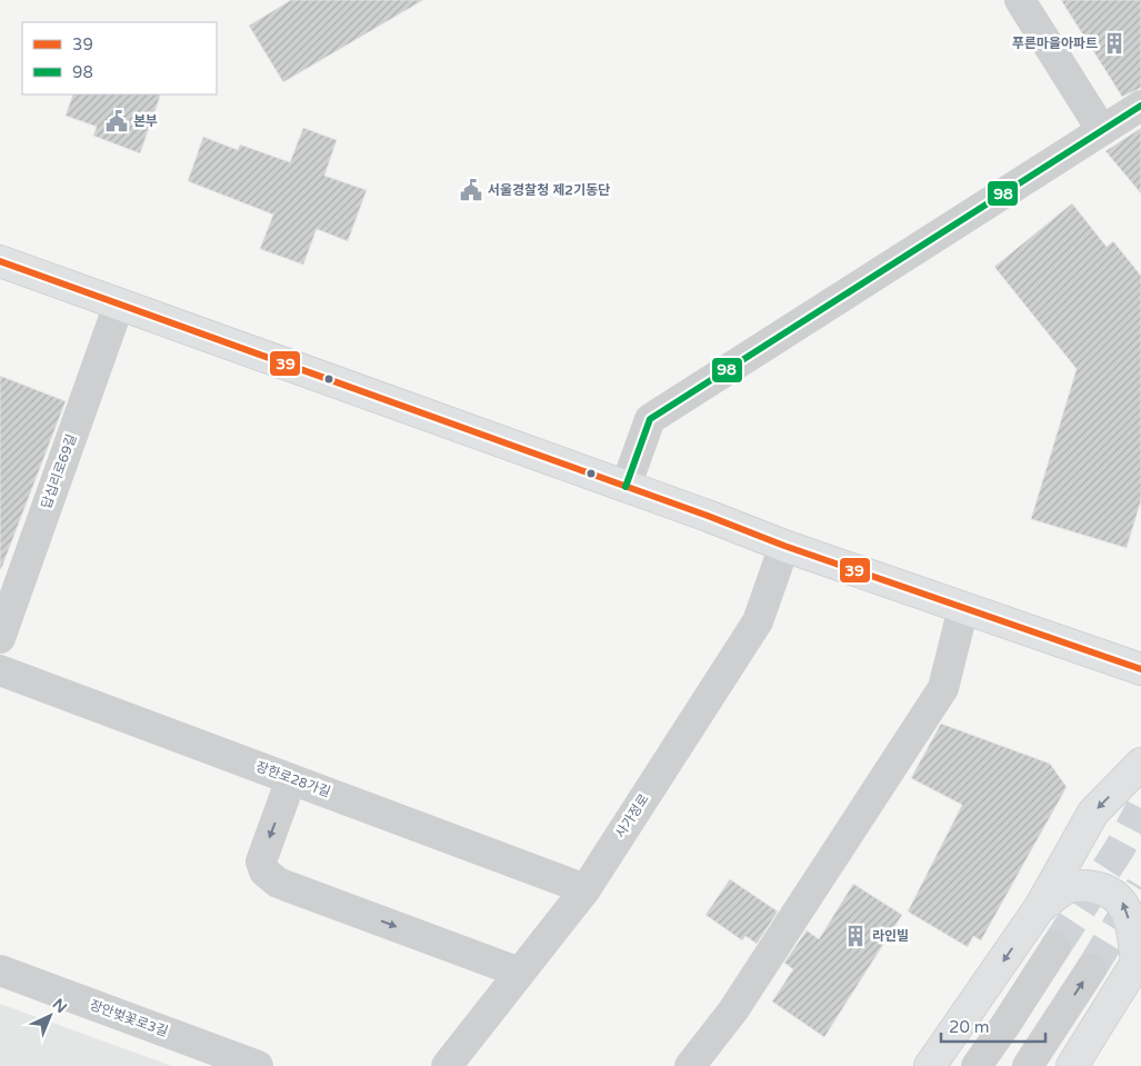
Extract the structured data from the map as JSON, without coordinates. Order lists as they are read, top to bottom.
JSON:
{
  "streets": {
    "street": [
      "답십리로69길",
      "장한로28가길",
      "사가정로",
      "장안벚꽃로3길"
    ]
  },
  "crossings": [
    ["장한로28가길", "사가정로"]
  ],
  "places": {
    "building": ["푸른마을아파트", "라인빌"],
    "public building": ["본부", "서울경찰청 제2기동단"]
  },
  "lines": ["transit line 98", "transit line 39"],
  "legend": ["39", "98"],
  "scale_bar": "20 m",
  "north": "top right"
}
